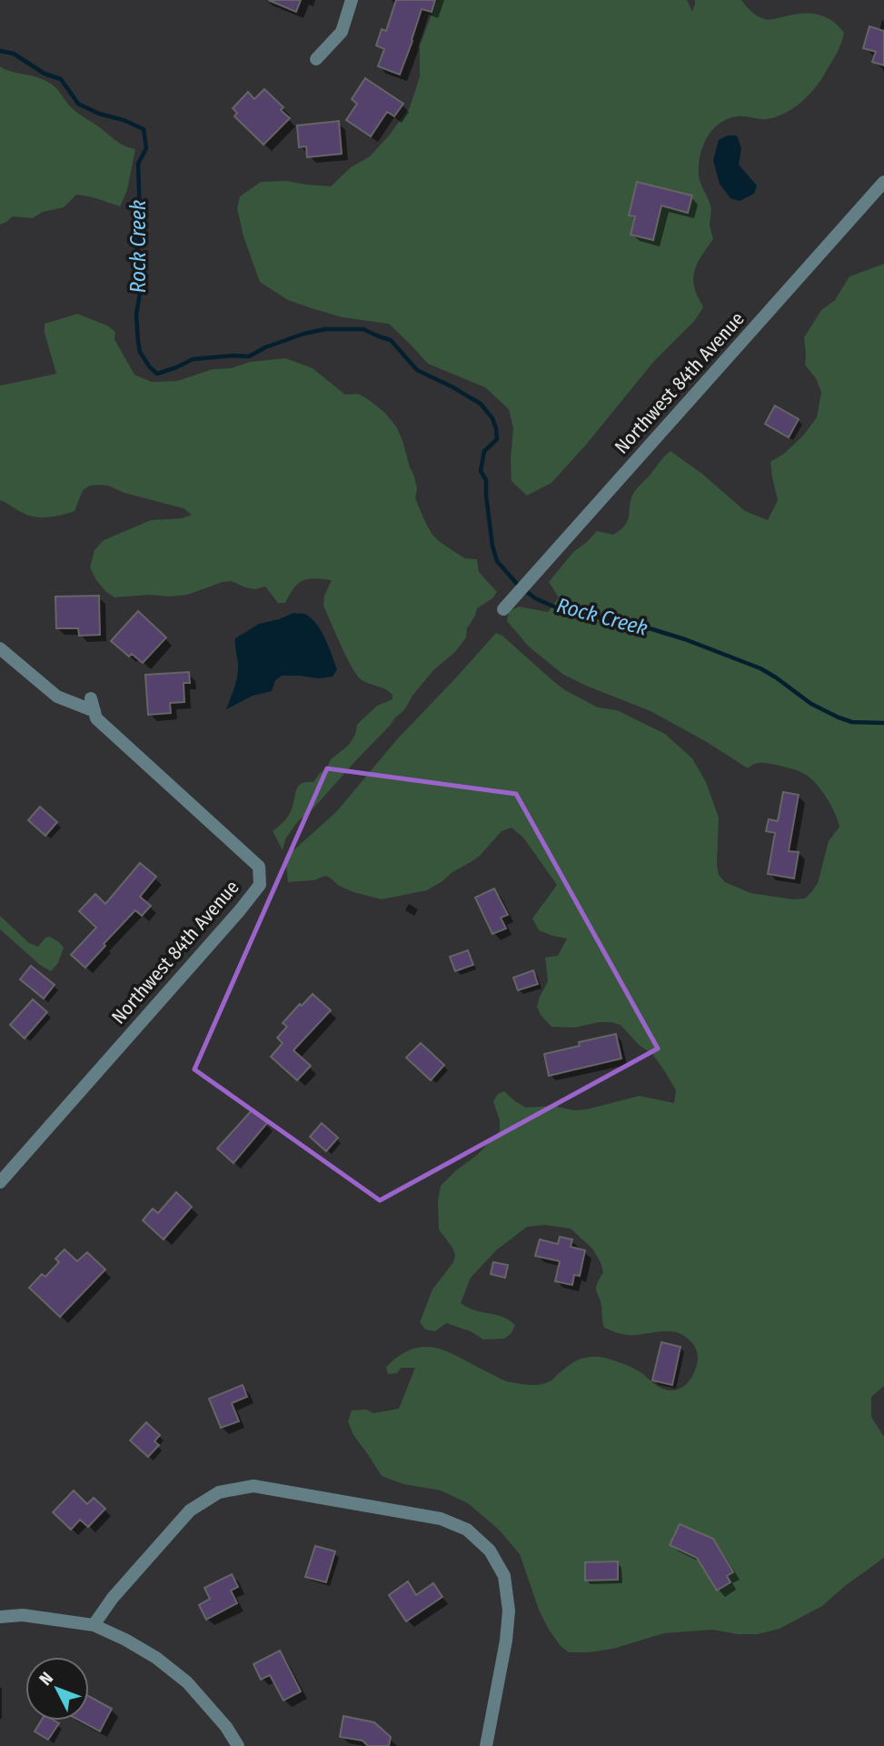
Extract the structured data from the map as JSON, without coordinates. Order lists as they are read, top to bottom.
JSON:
{
  "streets": {
    "street": ["Northwest 84th Avenue"]
  },
  "water": ["Rock Creek"],
  "north": "top left"
}
